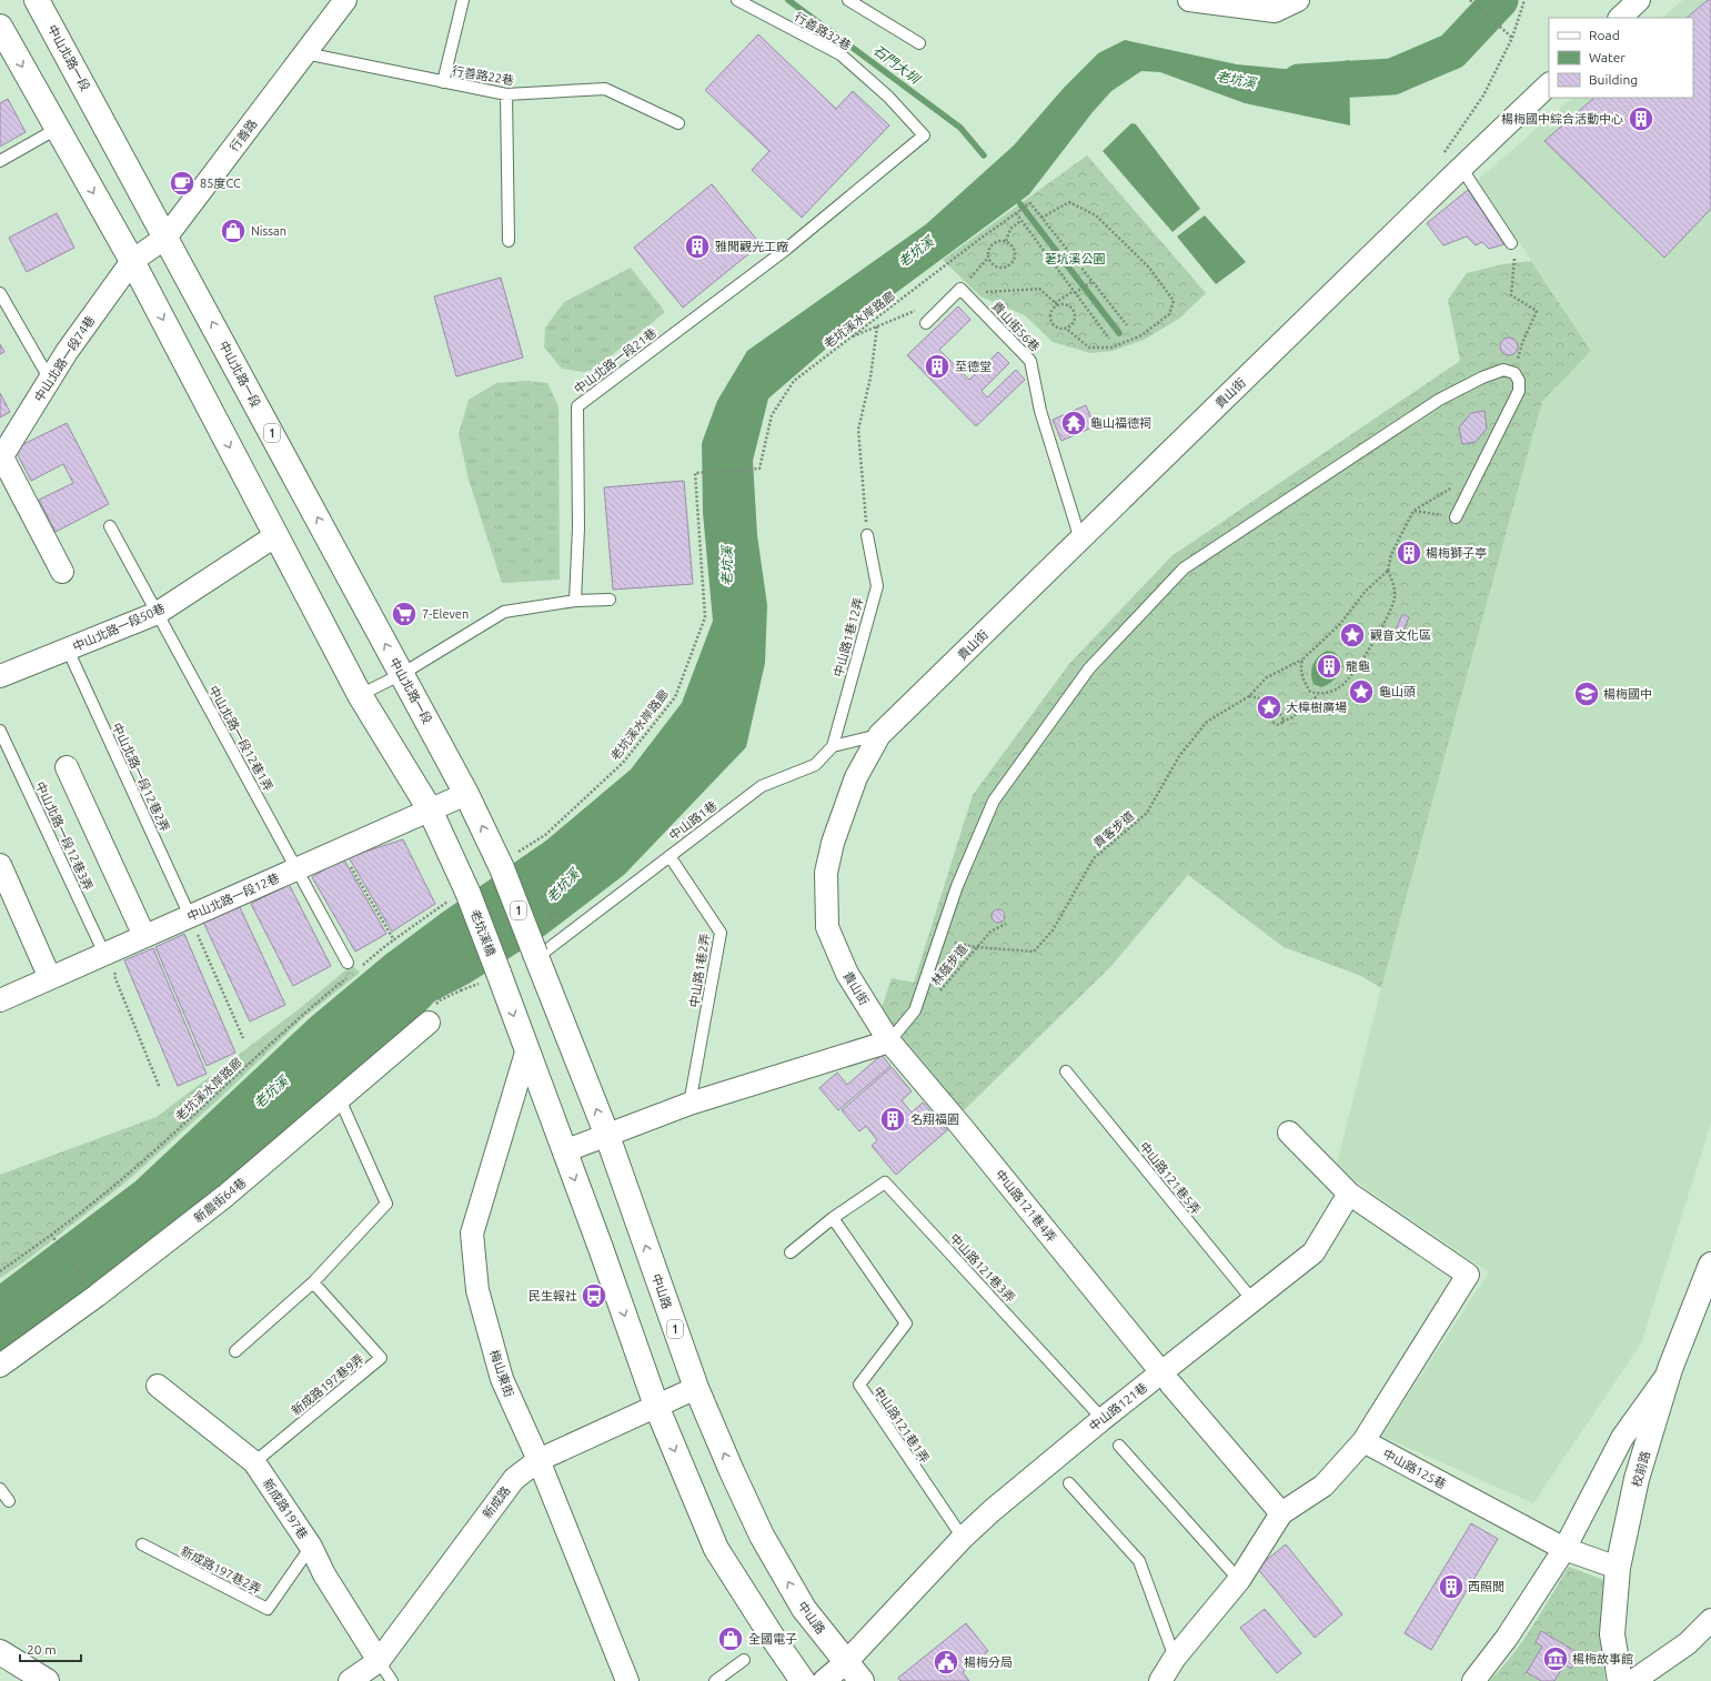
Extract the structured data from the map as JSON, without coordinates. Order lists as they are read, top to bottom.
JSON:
{
  "streets": {
    "main road": [
      "中山北路一段",
      "1",
      "老坑溪橋",
      "中山路",
      "校前路"
    ],
    "street": [
      "行善路",
      "中山北路一段74巷",
      "貴山街",
      "中山北路一段50巷",
      "中山北路一段12巷",
      "新農街64巷",
      "中山路121巷4弄",
      "梅山東街",
      "中山路121巷",
      "中山路125巷",
      "新成路",
      "新成路197巷"
    ],
    "lane": [
      "行善路32巷",
      "行善路22巷",
      "貴山街56巷",
      "中山北路一段21巷",
      "中山路1巷12弄",
      "中山北路一段12巷1弄",
      "中山北路一段12巷2弄",
      "中山路1巷",
      "中山北路一段12巷3弄",
      "中山路1巷2弄",
      "中山路121巷5弄",
      "中山路121巷3弄",
      "新成路197巷9弄",
      "中山路121巷1弄",
      "新成路197巷2弄"
    ],
    "path": ["老坑溪水岸路廊", "貴客步道", "林蔭步道"]
  },
  "crossings": [
    ["行善路32巷", "中山北路一段21巷"],
    ["中山北路一段", "行善路"],
    ["中山北路一段", "老坑溪水岸路廊"],
    ["中山北路一段", "1"],
    ["中山北路一段", "中山北路一段12巷"],
    ["行善路22巷", "行善路"],
    ["行善路", "中山北路一段74巷"],
    ["老坑溪水岸路廊", "1"],
    ["貴山街56巷", "貴山街"],
    ["貴山街", "中山路121巷4弄"],
    ["1", "中山路1巷"],
    ["1", "中山路"],
    ["中山北路一段50巷", "中山北路一段12巷1弄"],
    ["中山北路一段50巷", "中山北路一段12巷2弄"],
    ["中山路1巷12弄", "中山路1巷"],
    ["中山北路一段12巷1弄", "中山北路一段12巷"],
    ["中山北路一段12巷2弄", "中山北路一段12巷"],
    ["中山路1巷", "中山路1巷2弄"],
    ["中山路1巷", "中山路"],
    ["貴客步道", "林蔭步道"],
    ["中山北路一段12巷3弄", "中山北路一段12巷"],
    ["中山北路一段12巷", "老坑溪橋"],
    ["老坑溪橋", "梅山東街"],
    ["中山路121巷5弄", "中山路121巷"],
    ["中山路121巷4弄", "中山路121巷"],
    ["中山路121巷3弄", "中山路121巷"],
    ["中山路121巷3弄", "中山路121巷1弄"],
    ["中山路", "中山路121巷"],
    ["中山路", "新成路"],
    ["梅山東街", "新成路"],
    ["新成路197巷9弄", "新成路197巷"],
    ["中山路121巷", "中山路121巷1弄"],
    ["中山路125巷", "校前路"],
    ["新成路", "新成路197巷"],
    ["新成路197巷", "新成路197巷2弄"]
  ],
  "water": ["石門大圳", "老坑溪"],
  "parks": ["荖坑溪公園"],
  "places": {
    "building": [
      "楊梅國中綜合活動中心",
      "雅聞觀光工廠",
      "至德堂",
      "楊梅獅子亭",
      "龍龜",
      "名翔福園",
      "西照閭"
    ],
    "cafe": ["85度CC"],
    "shop": ["Nissan", "全國電子"],
    "temple": ["龜山福德祠"],
    "supermarket": ["7-Eleven"],
    "place": ["觀音文化區", "龜山頭", "大樟樹廣場"],
    "school or university": ["楊梅國中"],
    "bus stop": ["民生報社"],
    "museum": ["楊梅故事館"],
    "public building": ["楊梅分局"]
  },
  "legend": ["Road", "Water", "Building"],
  "scale_bar": "20 m"
}
